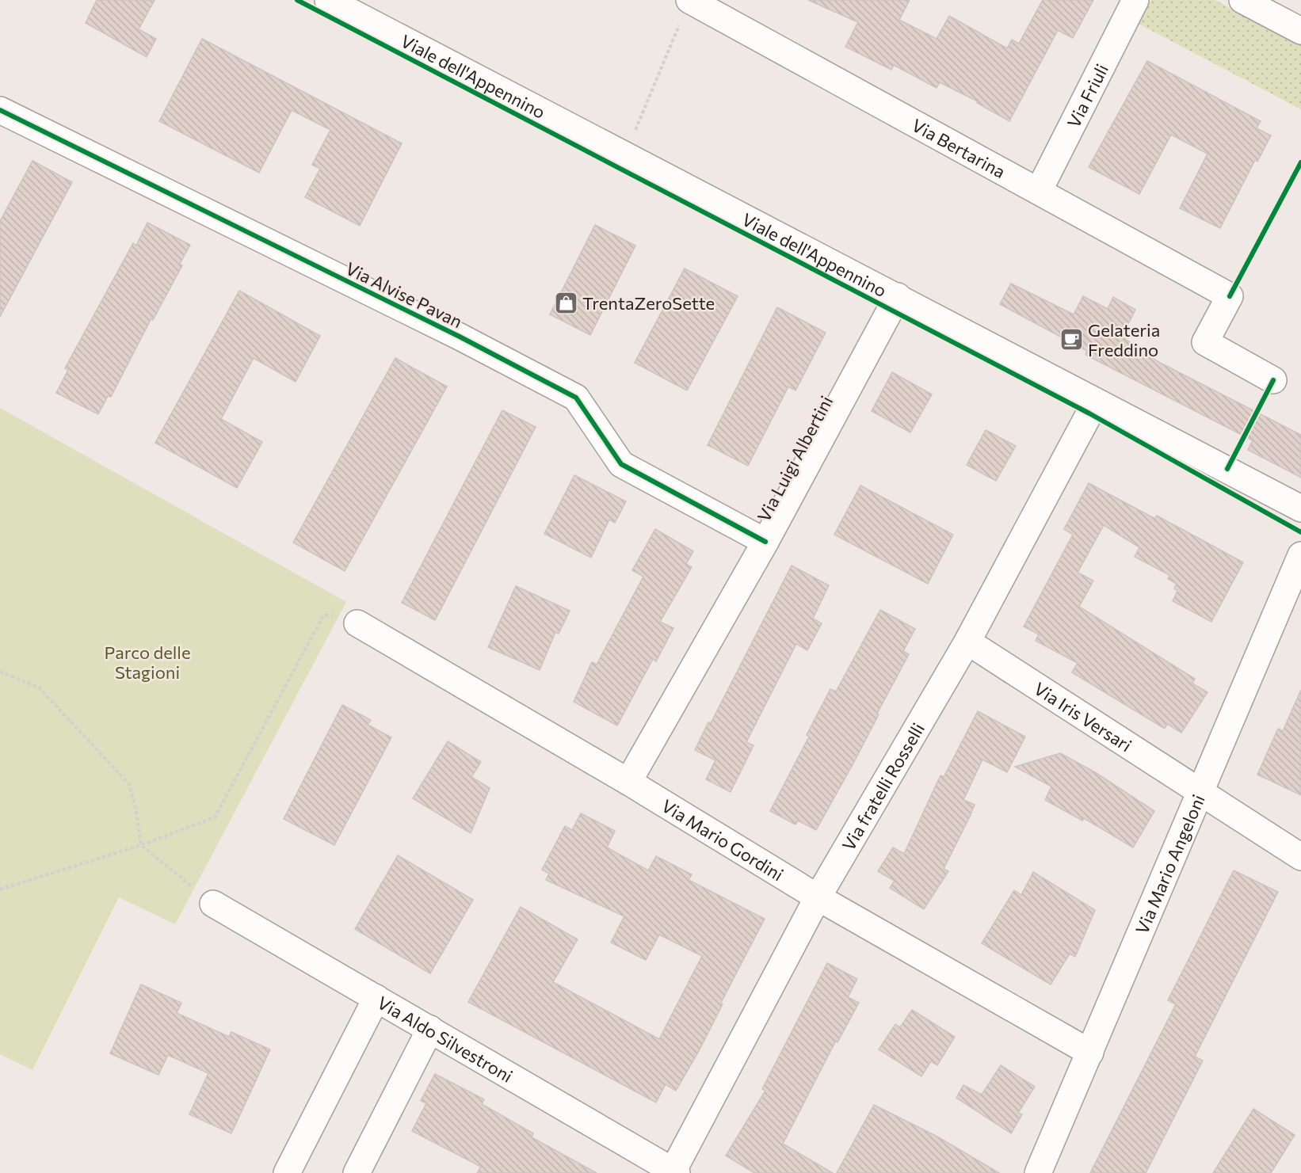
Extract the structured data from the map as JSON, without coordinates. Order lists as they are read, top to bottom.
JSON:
{
  "streets": {
    "street": [
      "Viale dell'Appennino",
      "Via Friuli",
      "Via Bertarina",
      "Via Alvise Pavan",
      "Via Luigi Albertini",
      "Via Iris Versari",
      "Via fratelli Rosselli",
      "Via Mario Gordini",
      "Via Mario Angeloni",
      "Via Aldo Silvestroni"
    ]
  },
  "crossings": [
    ["Viale dell'Appennino", "Via Luigi Albertini"],
    ["Viale dell'Appennino", "Via fratelli Rosselli"],
    ["Via Friuli", "Via Bertarina"],
    ["Via Alvise Pavan", "Via Luigi Albertini"],
    ["Via Luigi Albertini", "Via Mario Gordini"],
    ["Via Iris Versari", "Via fratelli Rosselli"],
    ["Via Iris Versari", "Via Mario Angeloni"],
    ["Via fratelli Rosselli", "Via Mario Gordini"],
    ["Via fratelli Rosselli", "Via Aldo Silvestroni"],
    ["Via Mario Gordini", "Via Mario Angeloni"]
  ],
  "parks": ["Parco delle Stagioni"],
  "places": {
    "shop": ["TrentaZeroSette"],
    "cafe": ["Gelateria Freddino"]
  }
}
